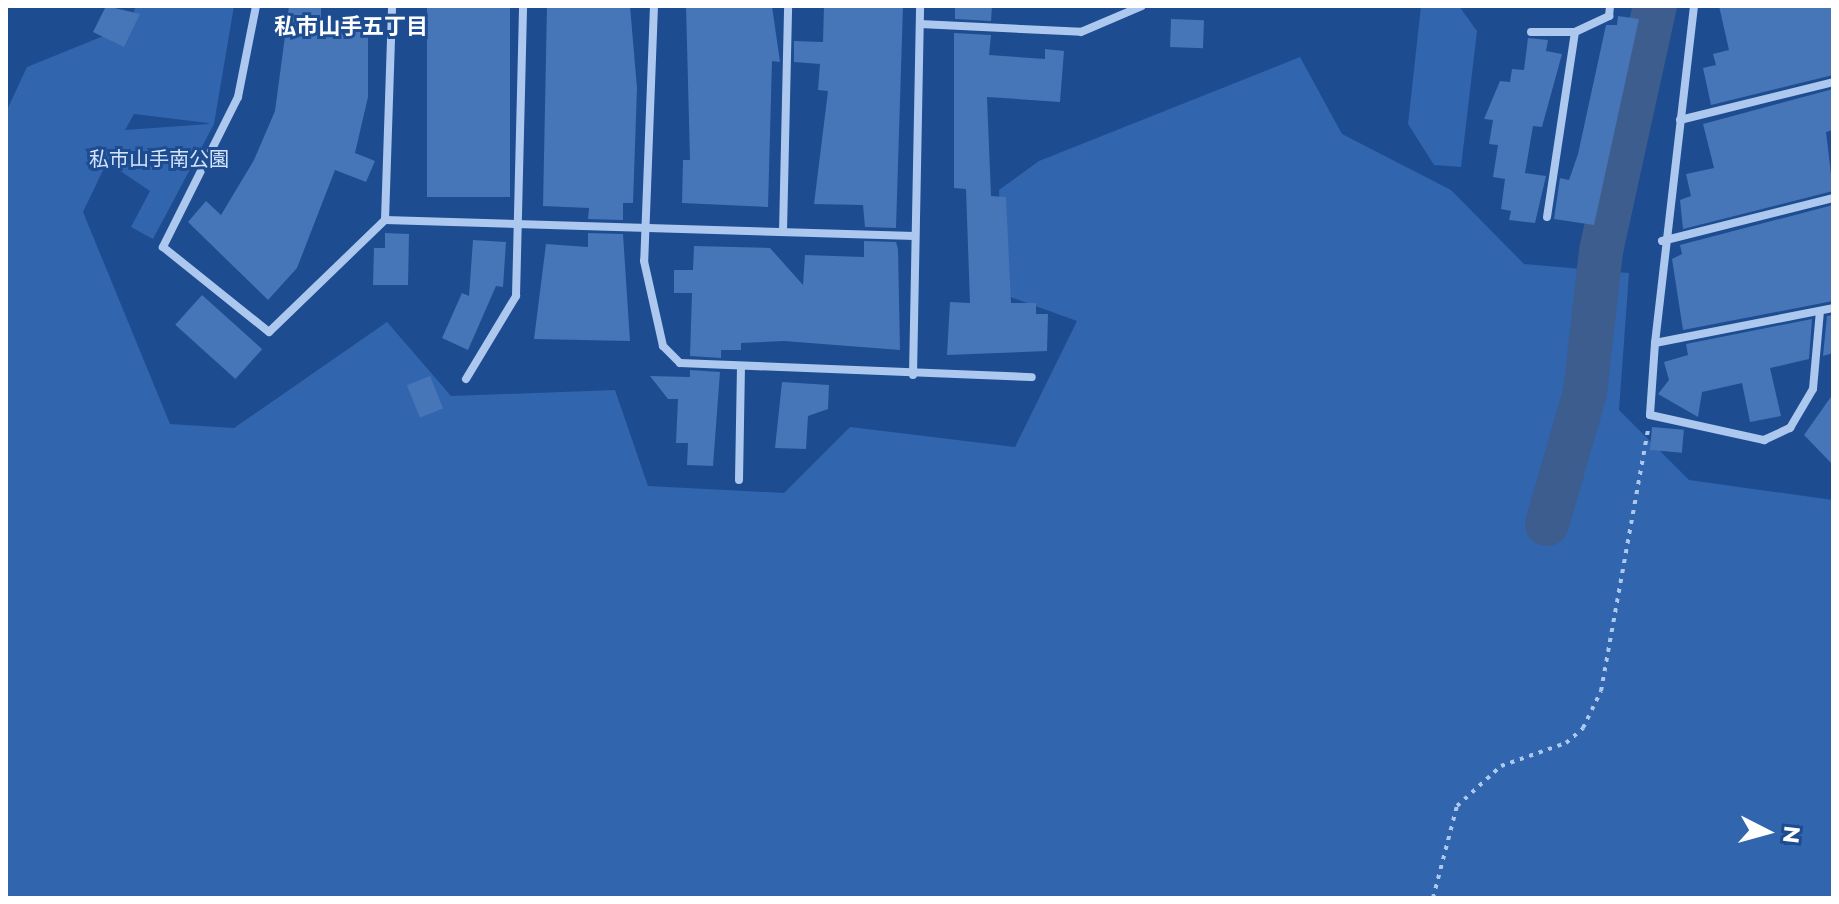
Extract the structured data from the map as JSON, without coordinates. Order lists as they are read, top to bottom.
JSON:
{
  "districts": ["私市山手五丁目"],
  "parks": ["私市山手南公園"],
  "north": "right"
}
